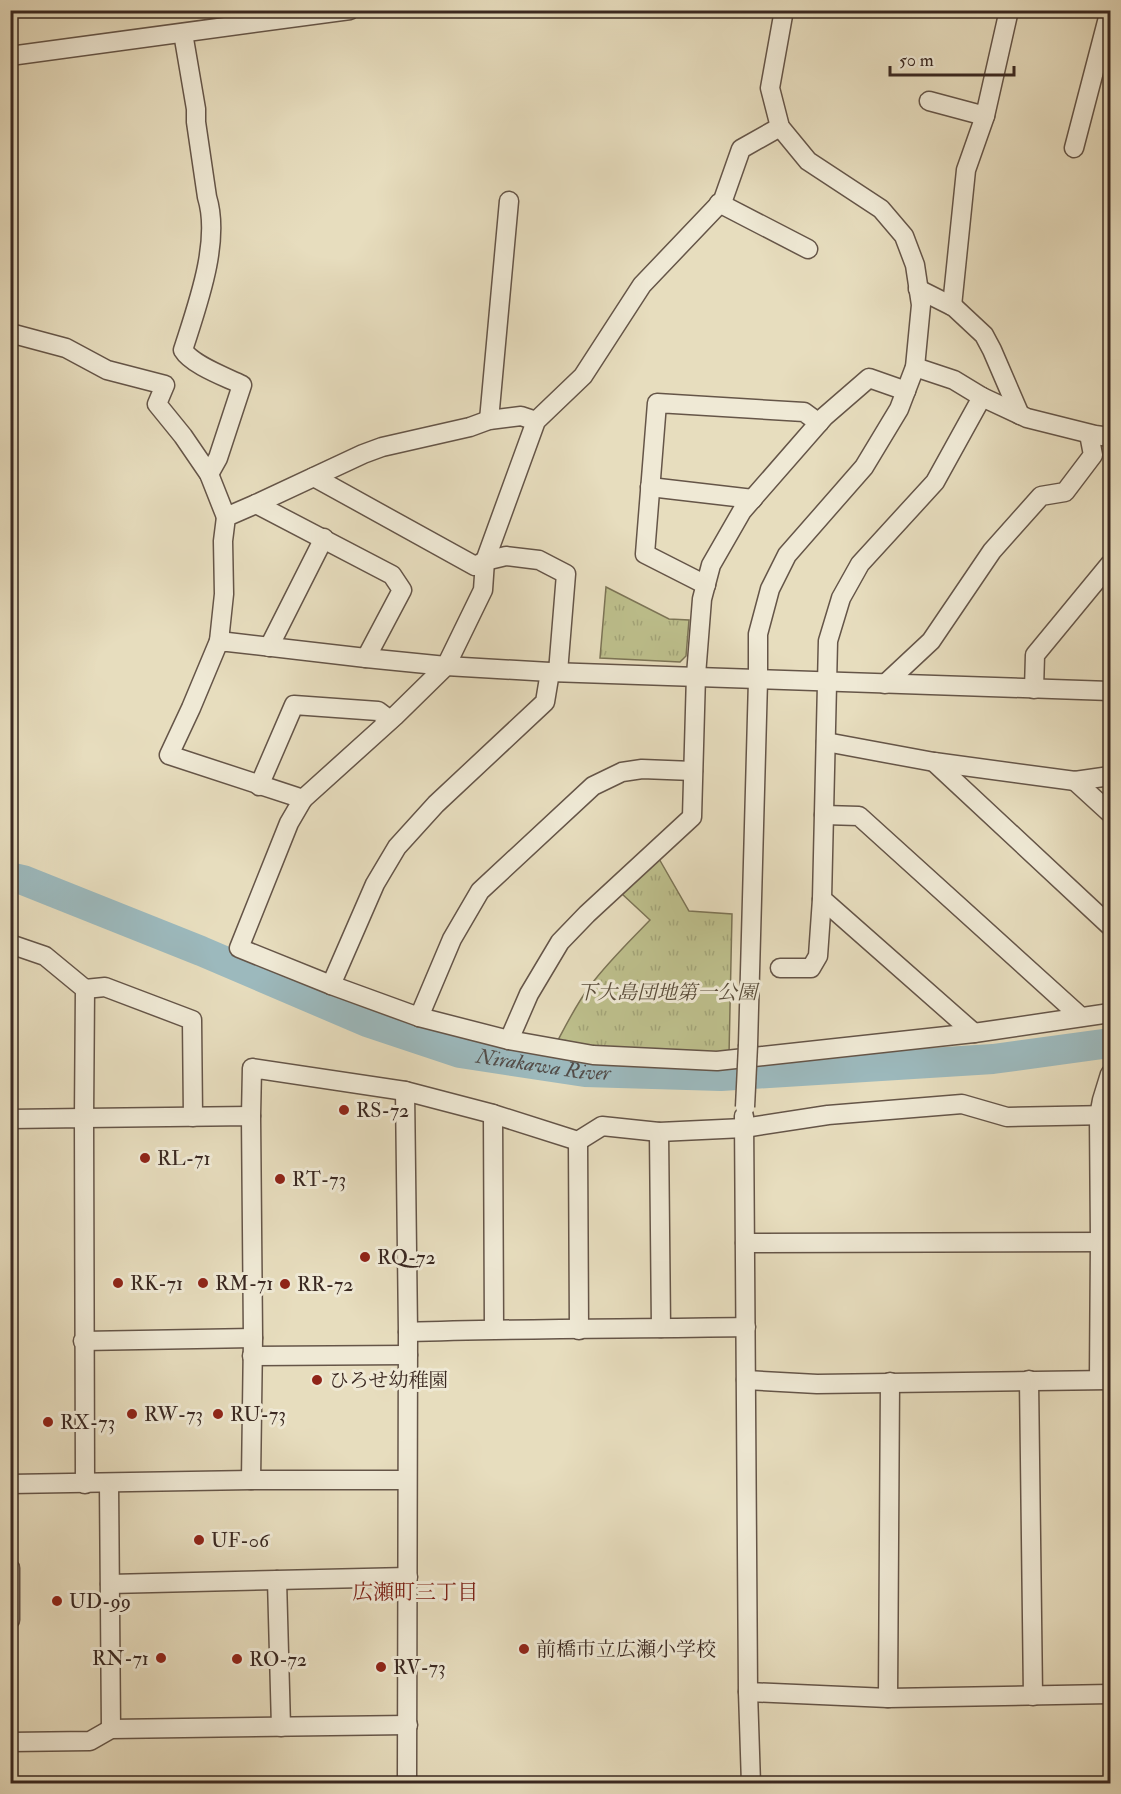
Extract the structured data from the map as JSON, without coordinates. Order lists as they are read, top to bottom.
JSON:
{
  "districts": ["広瀬町三丁目"],
  "water": ["Nirakawa River"],
  "parks": ["下大島団地第一公園"],
  "places": [
    "RS-72",
    "RL-71",
    "RT-73",
    "RQ-72",
    "RK-71",
    "RM-71",
    "RR-72",
    "ひろせ幼稚園",
    "RW-73",
    "RU-73",
    "RX-73",
    "UF-06",
    "UD-99",
    "前橋市立広瀬小学校",
    "RN-71",
    "RO-72",
    "RV-73"
  ],
  "scale_bar": "50 m"
}
